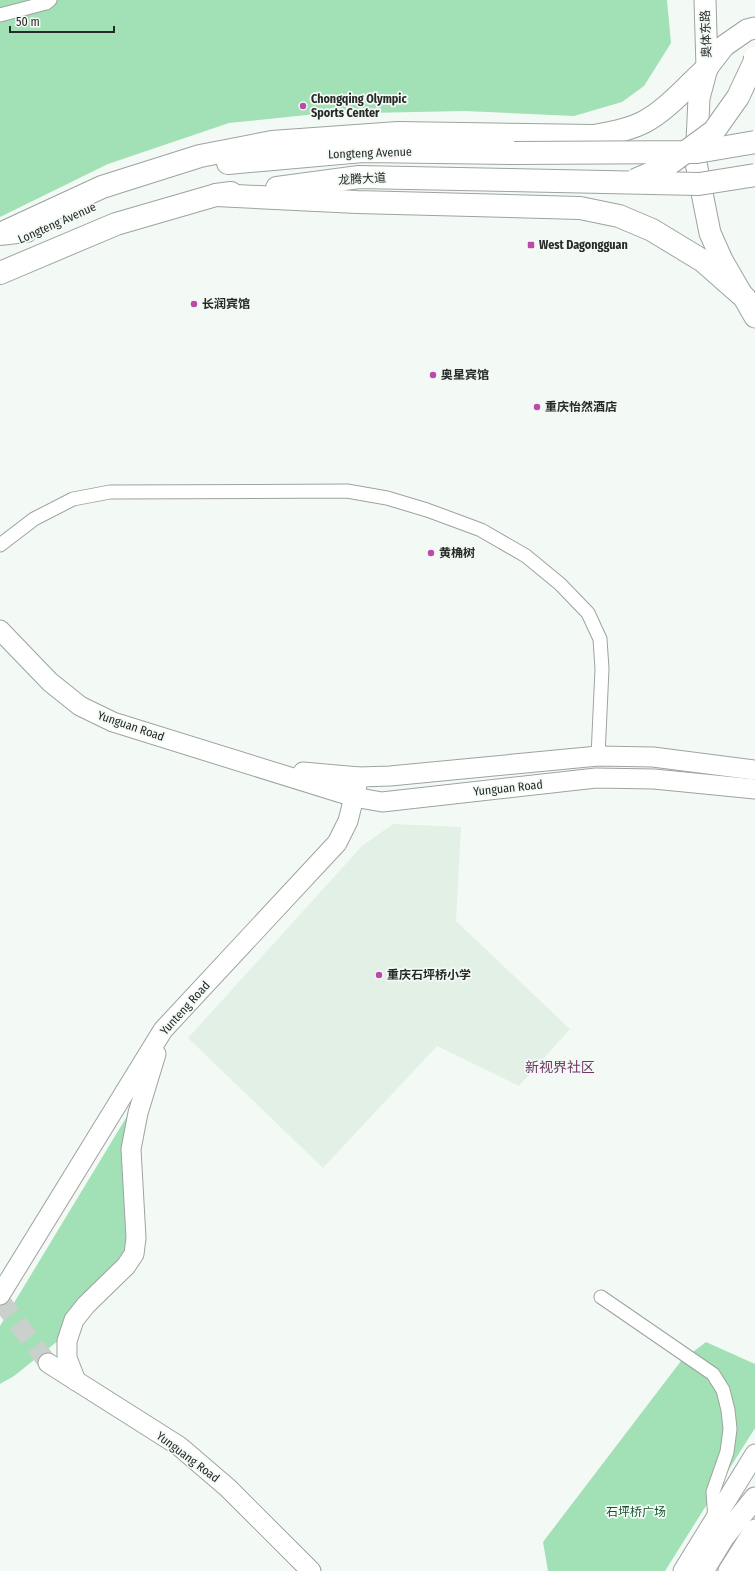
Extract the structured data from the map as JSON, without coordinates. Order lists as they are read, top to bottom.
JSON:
{
  "streets": {
    "highway": ["Longteng Avenue", "龙腾大道"],
    "main road": ["奥体东路"],
    "street": ["Yunguan Road", "Yunteng Road", "Yunguang Road"]
  },
  "crossings": [
    ["Longteng Avenue", "龙腾大道"],
    ["Yunguan Road", "Yunteng Road"]
  ],
  "districts": ["新视界社区"],
  "parks": ["石坪桥广场"],
  "places": {
    "other": [
      "Chongqing Olympic Sports Center",
      "长润宾馆",
      "奥星宾馆",
      "重庆怡然酒店",
      "黄桷树",
      "重庆石坪桥小学"
    ],
    "transit": ["West Dagongguan"]
  },
  "scale_bar": "50 m"
}
